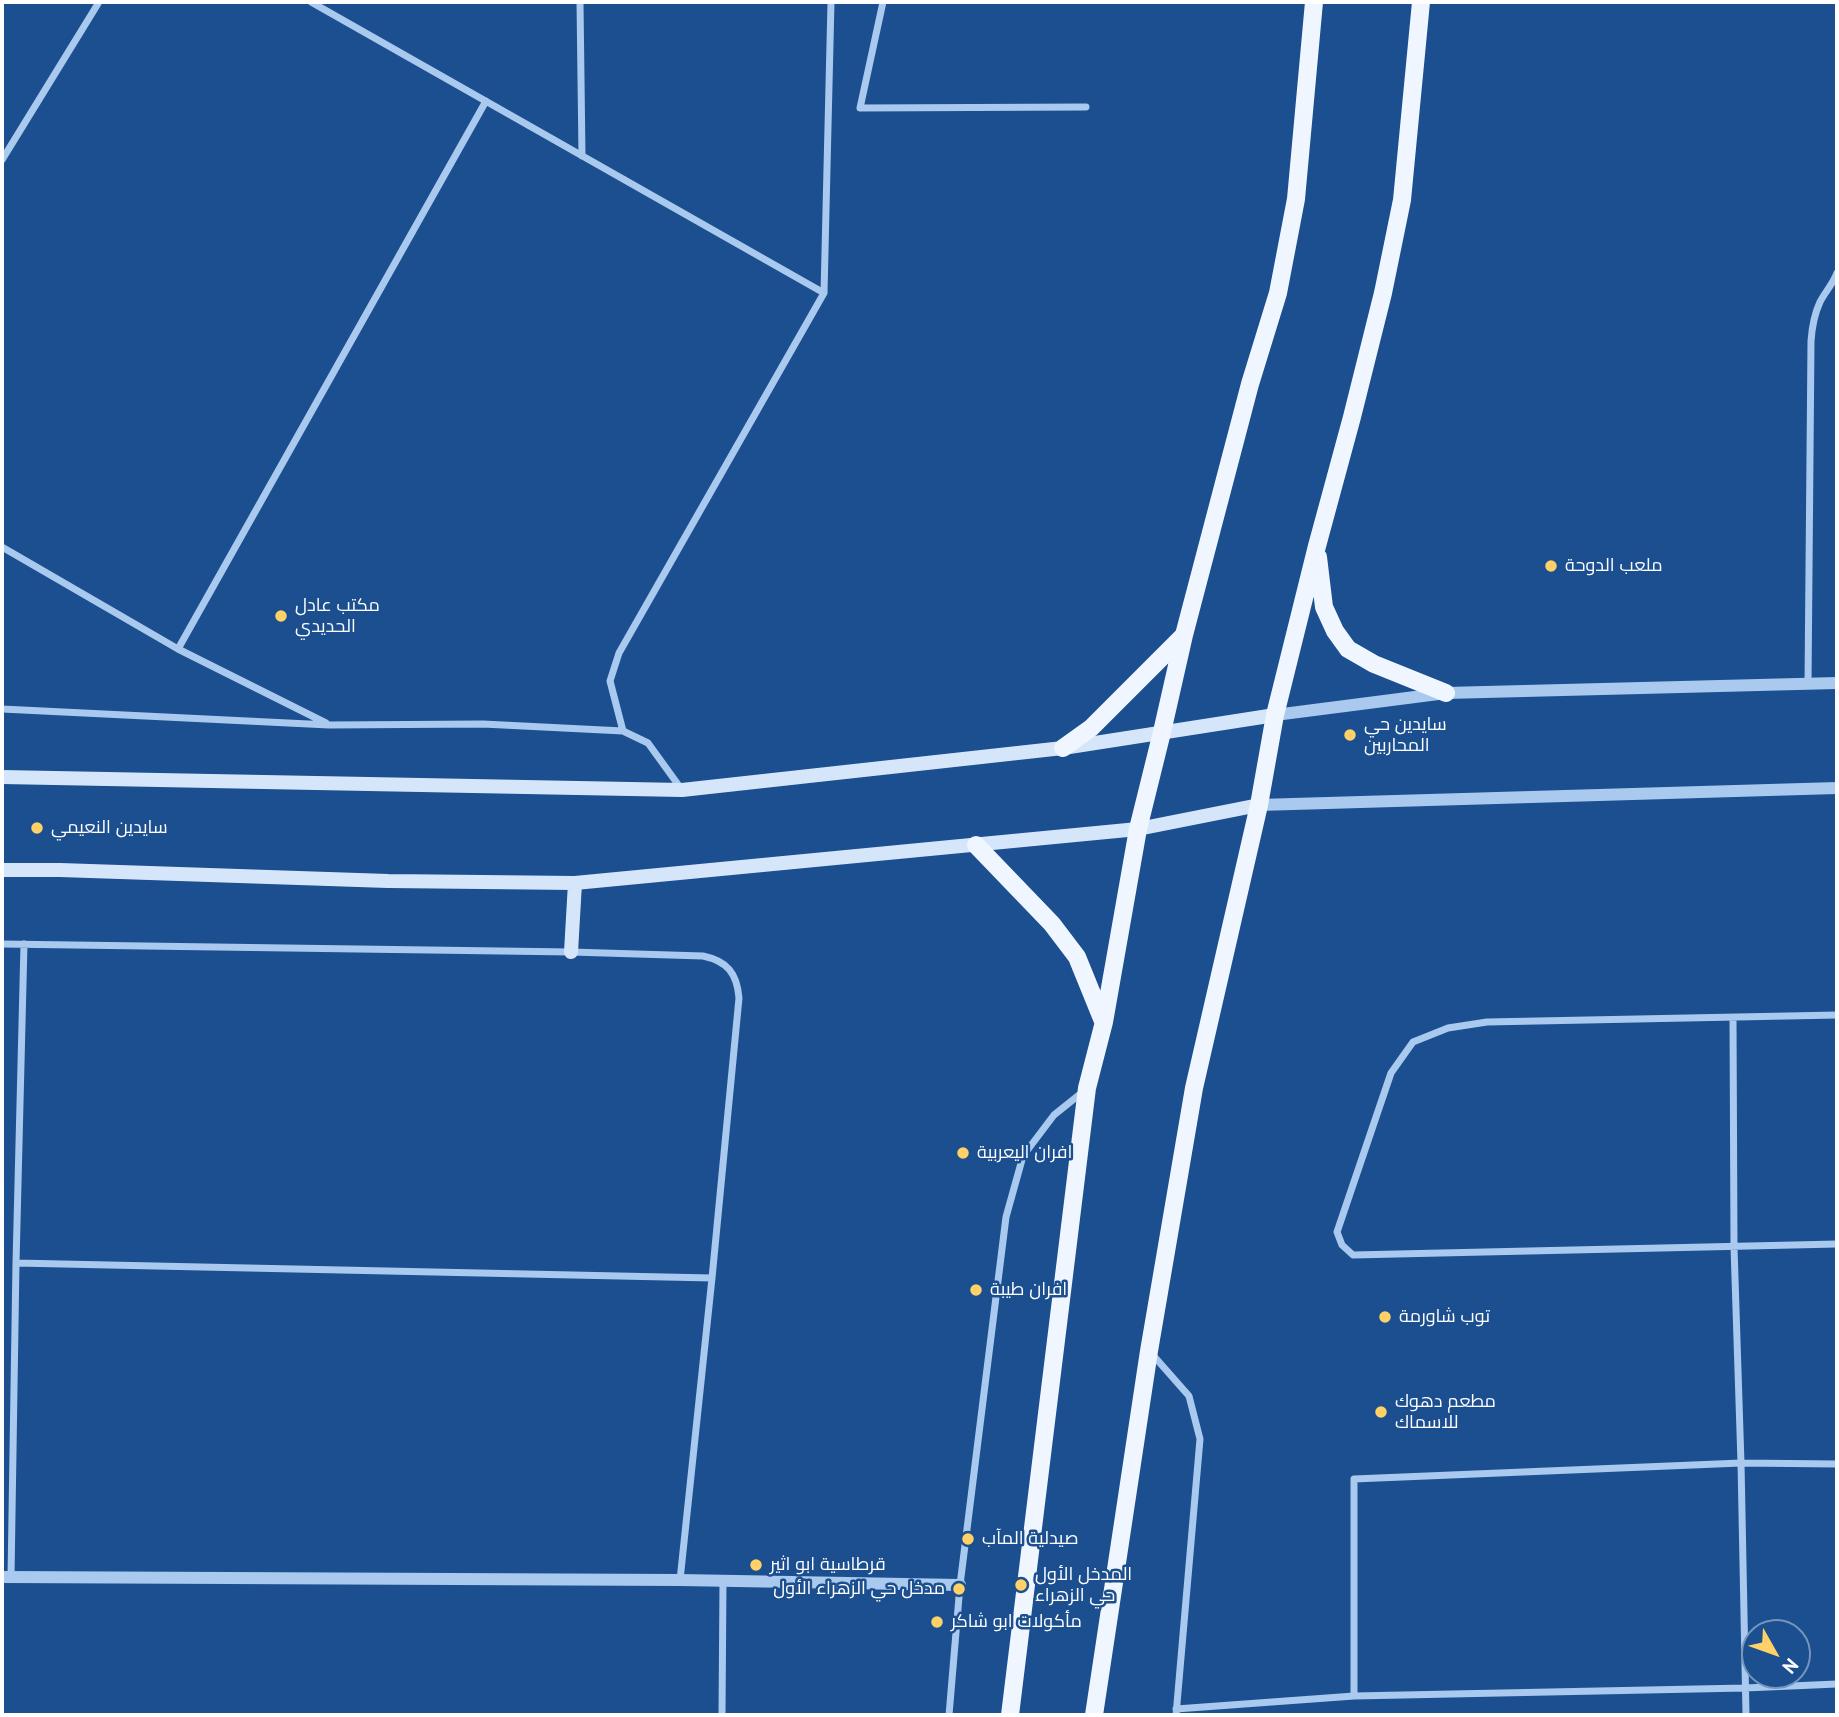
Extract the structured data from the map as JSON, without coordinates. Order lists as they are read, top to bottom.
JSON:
{
  "places": [
    "ملعب الدوحة",
    "مكتب عادل الحديدي",
    "سايدين حي المحاربين",
    "سايدين النعيمي",
    "افران اليعربية",
    "افران طيبة",
    "توب شاورمة",
    "مطعم دهوك للاسماك",
    "صيدلية المآب",
    "قرطاسية ابو اثير",
    "المدخل الأول حي الزهراء",
    "مدخل حي الزهراء الأول",
    "مأكولات ابو شاكر"
  ],
  "north": "bottom right"
}
